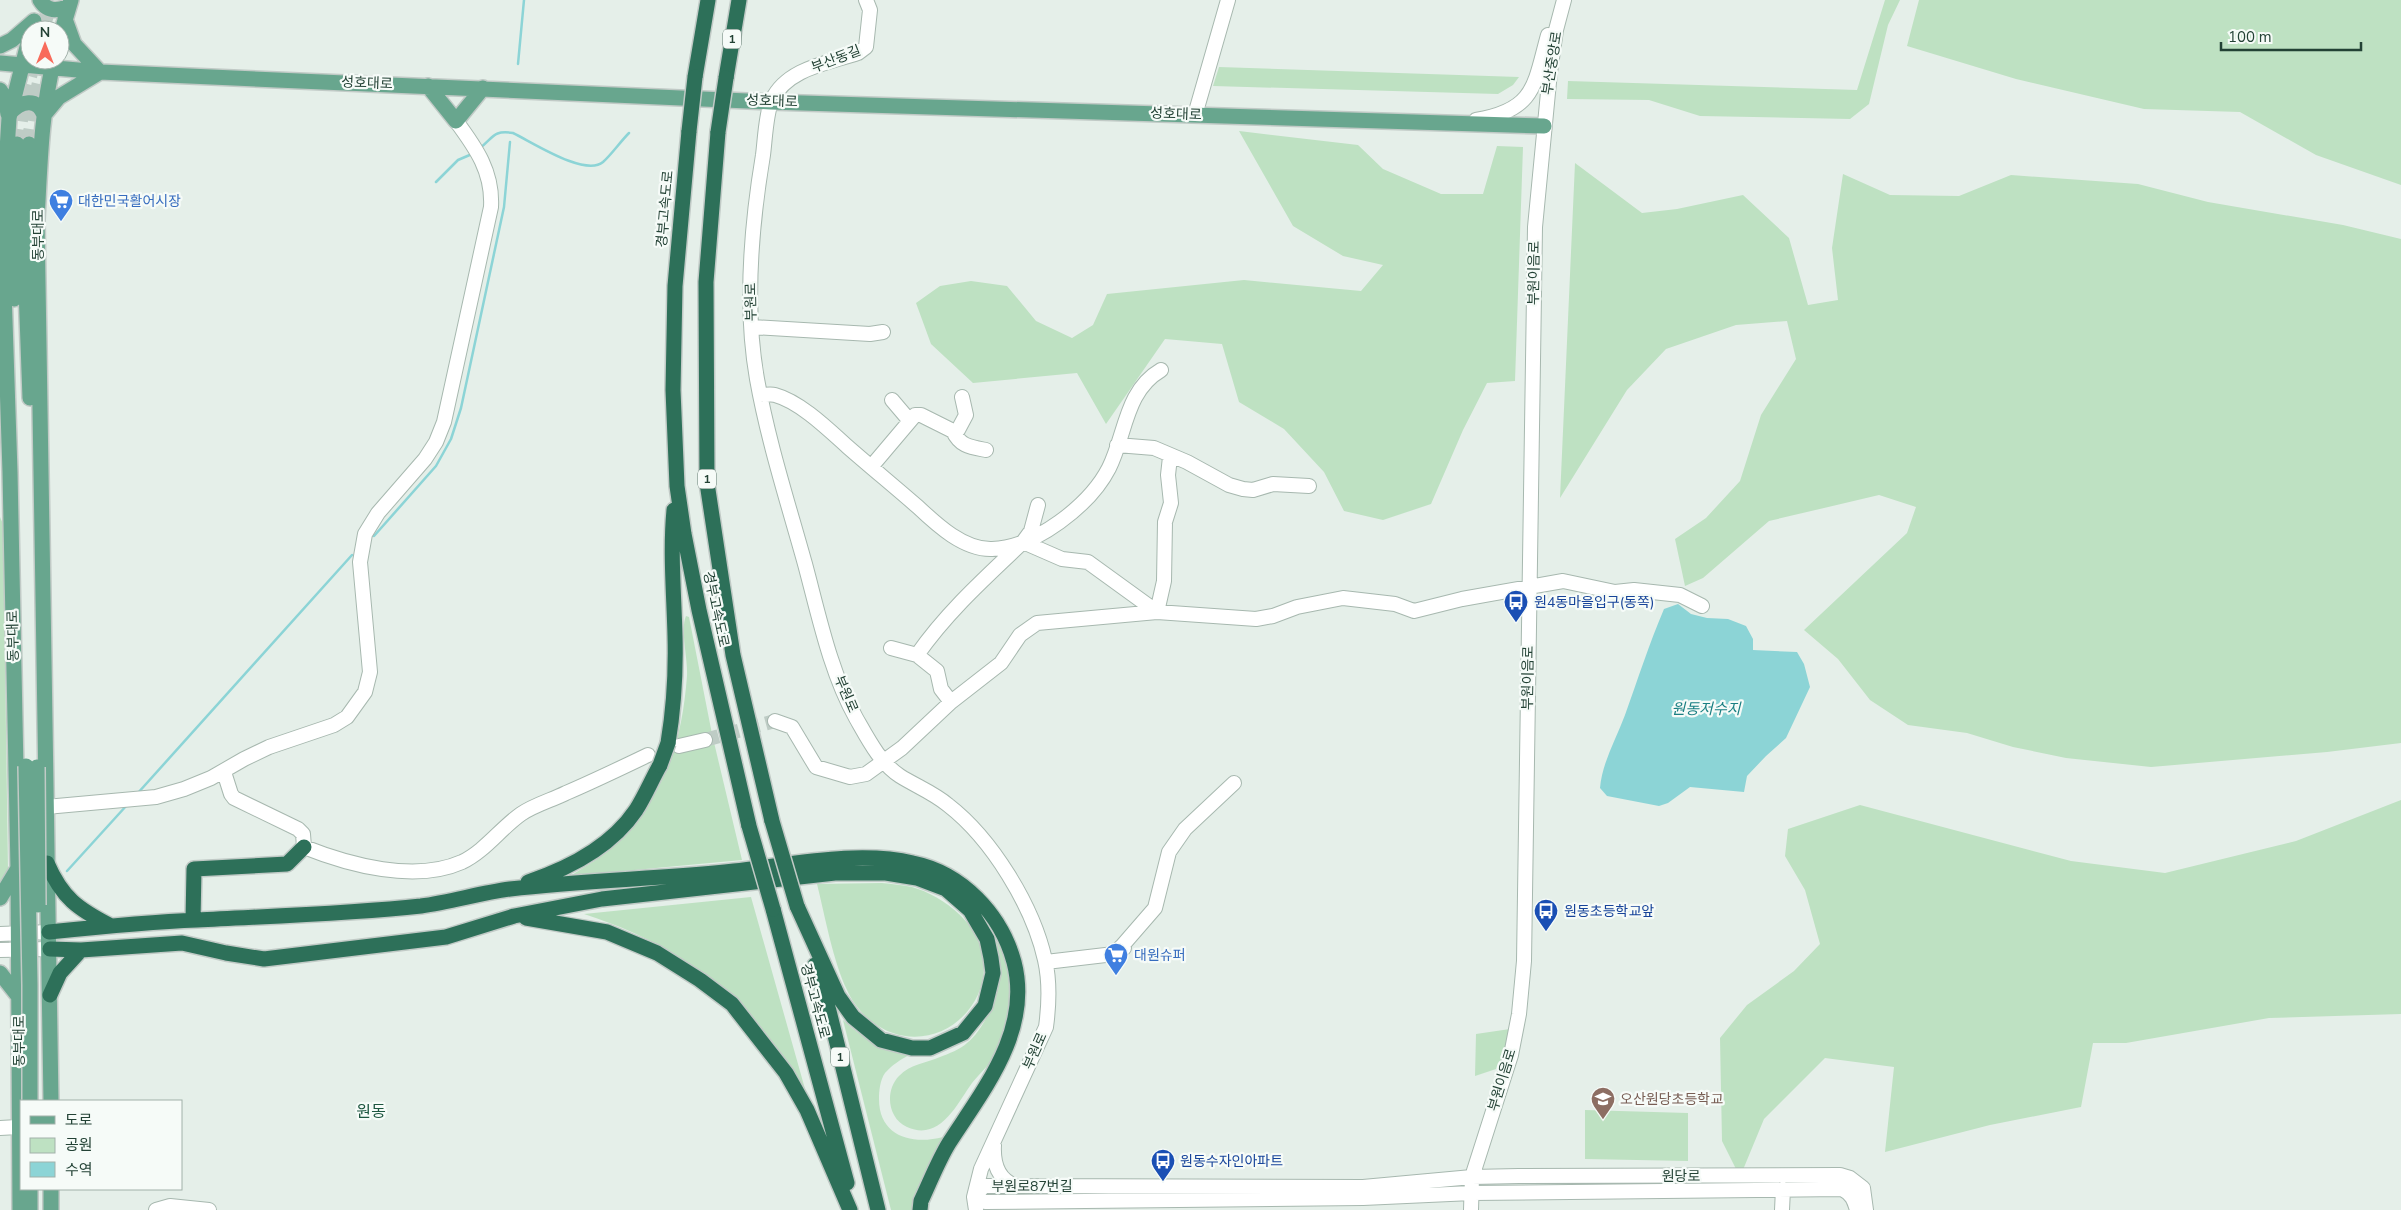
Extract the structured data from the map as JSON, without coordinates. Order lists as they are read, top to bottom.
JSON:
{
  "streets": {
    "highway": ["1", "경부고속도로"],
    "main road": ["성호대로", "동부대로"],
    "street": [
      "부산동길",
      "부산중앙로",
      "부원이음로",
      "부원로",
      "원당로",
      "부원로87번길"
    ]
  },
  "crossings": [
    ["부산동길", "성호대로"],
    ["부산동길", "부원로"],
    ["부산중앙로", "성호대로"],
    ["부산중앙로", "부원이음로"],
    ["성호대로", "부원이음로"],
    ["성호대로", "부원로"],
    ["부원이음로", "원당로"],
    ["부원이음로", "부원로87번길"],
    ["부원로", "부원로87번길"],
    ["원당로", "부원로87번길"]
  ],
  "districts": ["원동"],
  "water": ["원동저수지"],
  "places": {
    "supermarket": ["대한민국활어시장", "대원슈퍼"],
    "bus stop": ["원4동마을입구(동쪽)", "원동초등학교앞", "원동수자인아파트"],
    "school or university": ["오산원당초등학교"]
  },
  "legend": ["도로", "공원", "수역"],
  "scale_bar": "100 m",
  "north": "top"
}
